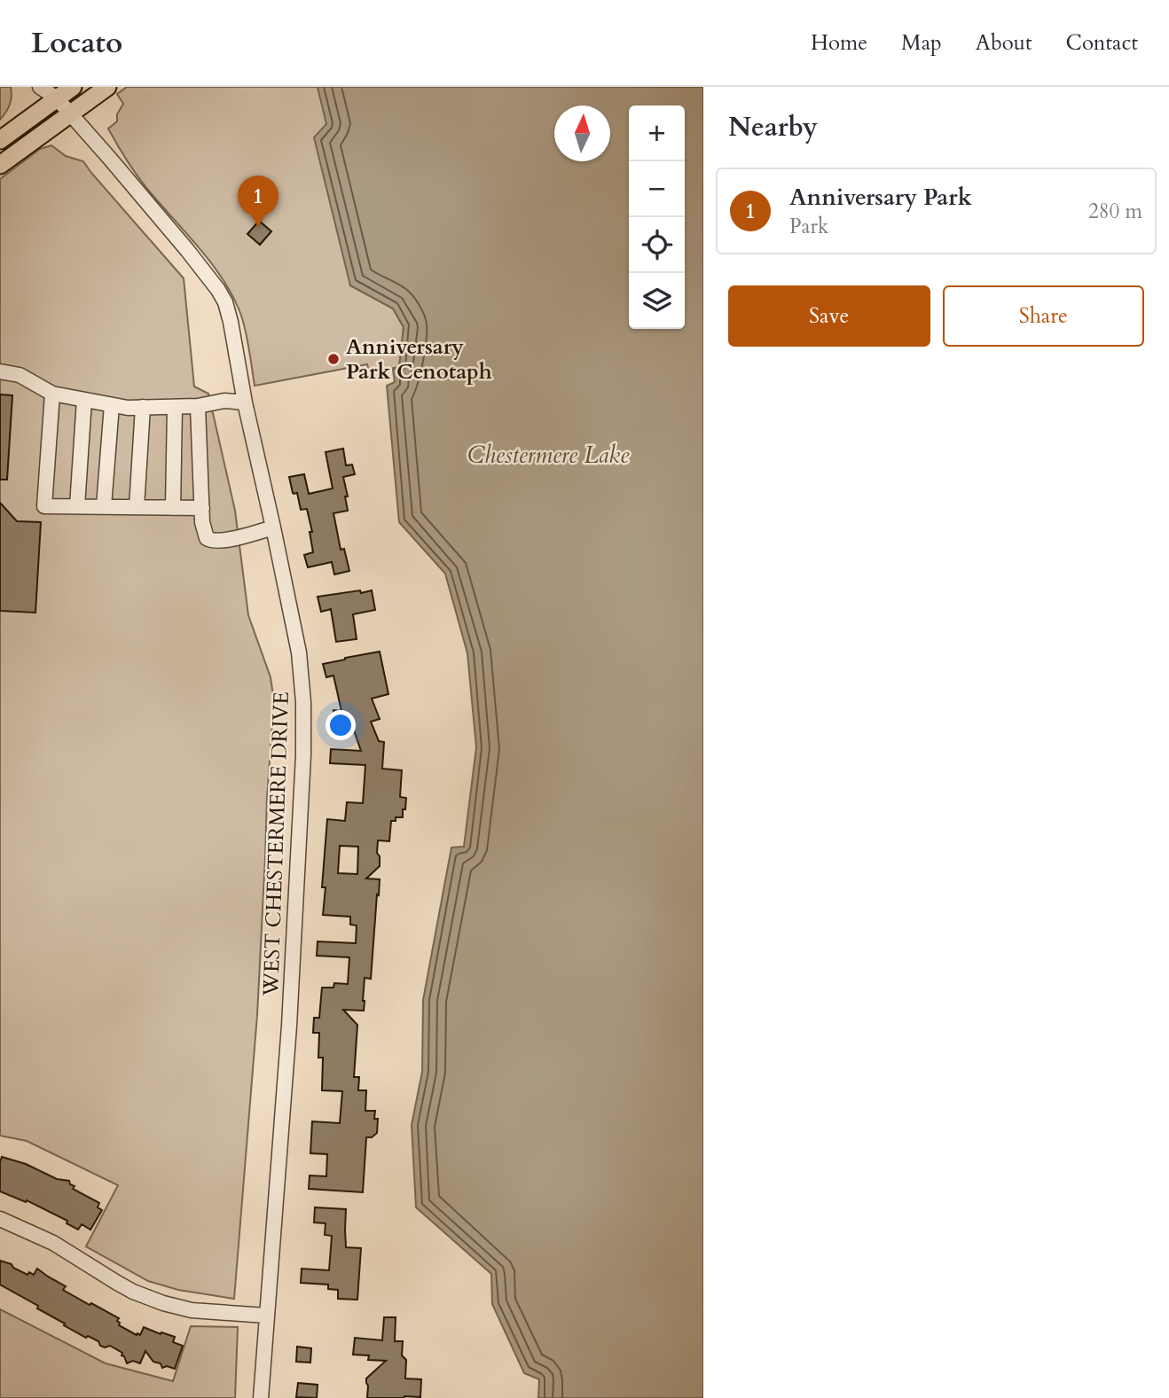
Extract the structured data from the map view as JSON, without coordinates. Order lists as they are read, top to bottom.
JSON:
{
  "streets": {
    "street": ["WEST CHESTERMERE DRIVE"]
  },
  "water": ["Chestermere Lake"],
  "places": ["Anniversary Park Cenotaph"],
  "north": "top",
  "page": {
    "header": "Locato",
    "nav": [
      "Home",
      "Map",
      "About",
      "Contact"
    ],
    "heading": "Nearby",
    "map_buttons": ["+", "−"],
    "list": [
      {
        "mark": "1",
        "name": "Anniversary Park",
        "note": "Park",
        "value": "280 m"
      }
    ],
    "pins": "1",
    "buttons": ["Save", "Share"]
  }
}
